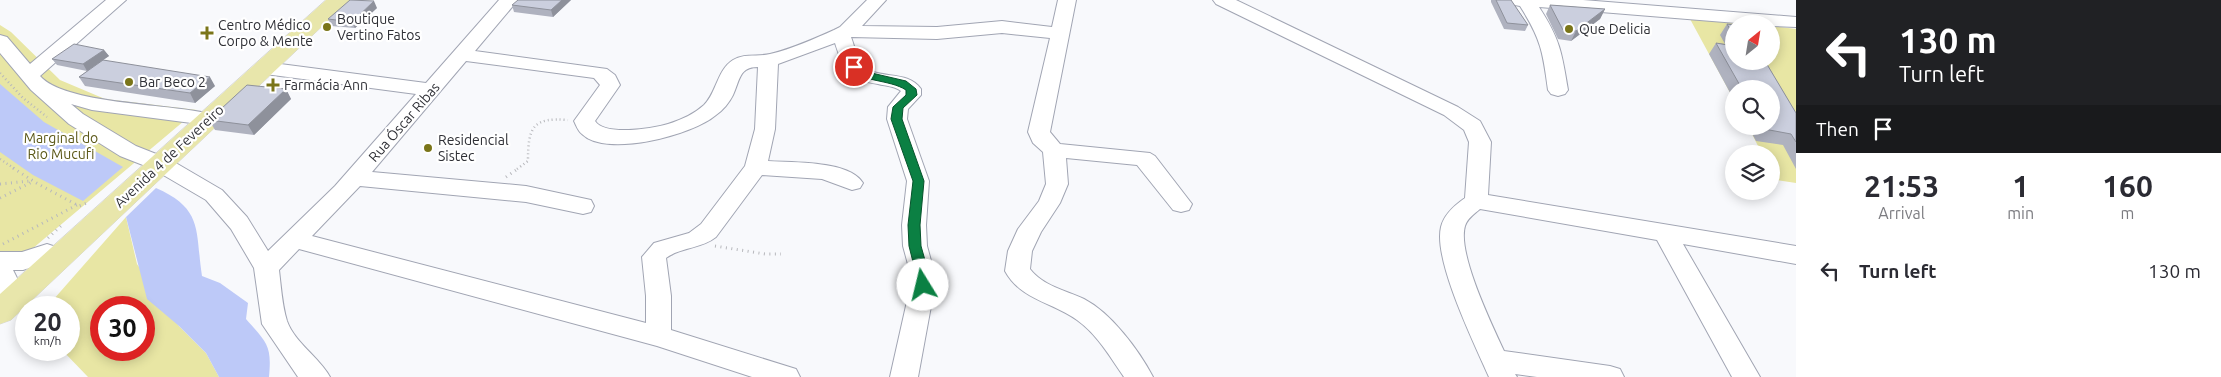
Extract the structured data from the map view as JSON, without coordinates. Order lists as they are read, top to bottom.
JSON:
{
  "streets": {
    "main road": ["Avenida 4 de Fevereiro"],
    "street": ["Rua Óscar Ribas"]
  },
  "parks": ["Marginal do Rio Mucufi"],
  "places": {
    "other": [
      "Boutique Vertino Fatos",
      "Que Delicia",
      "Bar Beco 2",
      "Residencial Sistec"
    ],
    "health": ["Centro Médico Corpo & Mente", "Farmácia Ann"]
  },
  "north": "top right",
  "page": {
    "turn": ["130 m", "Turn left"],
    "then": "Then",
    "eta": [
      "21:53",
      "Arrival",
      "1",
      "min",
      "160",
      "m"
    ],
    "list": [
      {
        "name": "Turn left",
        "value": "130 m"
      }
    ],
    "speed": "20 km/h",
    "limit": "30"
  }
}
